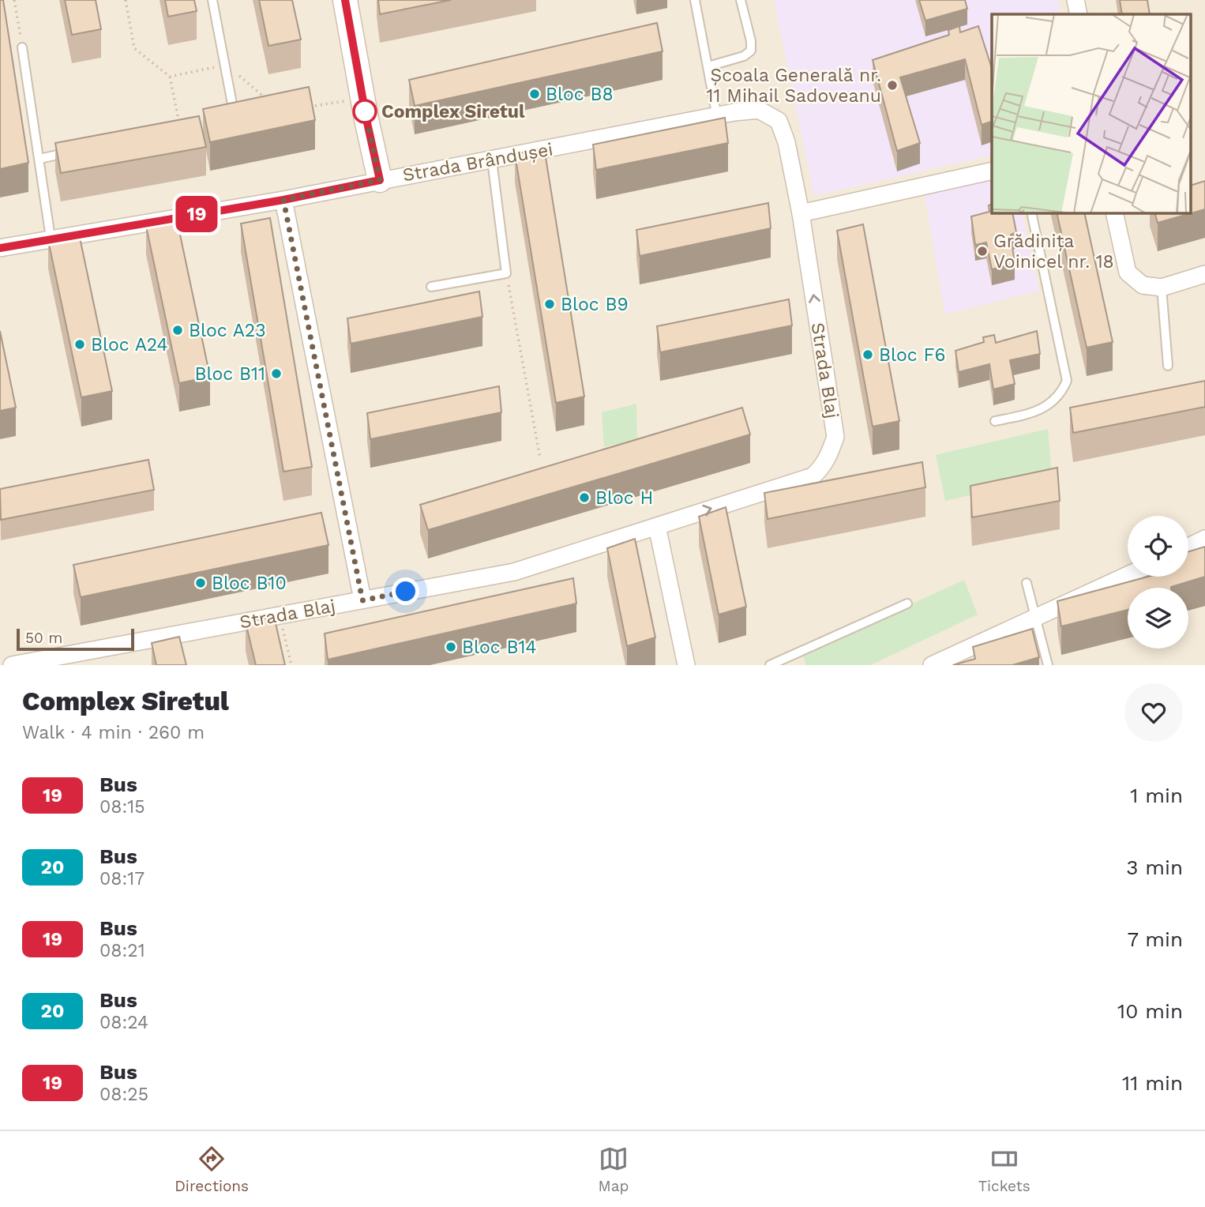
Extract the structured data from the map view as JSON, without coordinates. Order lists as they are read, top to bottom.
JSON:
{
  "streets": {
    "street": ["Strada Brândușei", "Strada Blaj"]
  },
  "crossings": [
    ["Strada Brândușei", "Strada Blaj"]
  ],
  "places": [
    "Școala Generală nr. 11 Mihail Sadoveanu",
    "Bloc B8",
    "Complex Siretul",
    "Grădinița Voinicel nr. 18",
    "Bloc B9",
    "Bloc A23",
    "Bloc A24",
    "Bloc F6",
    "Bloc B11",
    "Bloc H",
    "Bloc B10",
    "Bloc B14"
  ],
  "lines": ["bus line 19"],
  "scale_bar": "50 m",
  "page": {
    "on_map": "19",
    "scale": "50 m",
    "heading": ["Complex Siretul", "Walk · 4 min · 260 m"],
    "list": [
      {
        "mark": "19",
        "name": "Bus",
        "note": "08:15",
        "value": "1 min"
      },
      {
        "mark": "20",
        "name": "Bus",
        "note": "08:17",
        "value": "3 min"
      },
      {
        "mark": "19",
        "name": "Bus",
        "note": "08:21",
        "value": "7 min"
      },
      {
        "mark": "20",
        "name": "Bus",
        "note": "08:24",
        "value": "10 min"
      },
      {
        "mark": "19",
        "name": "Bus",
        "note": "08:25",
        "value": "11 min"
      }
    ],
    "tabs": ["Directions", "Map", "Tickets"]
  }
}
